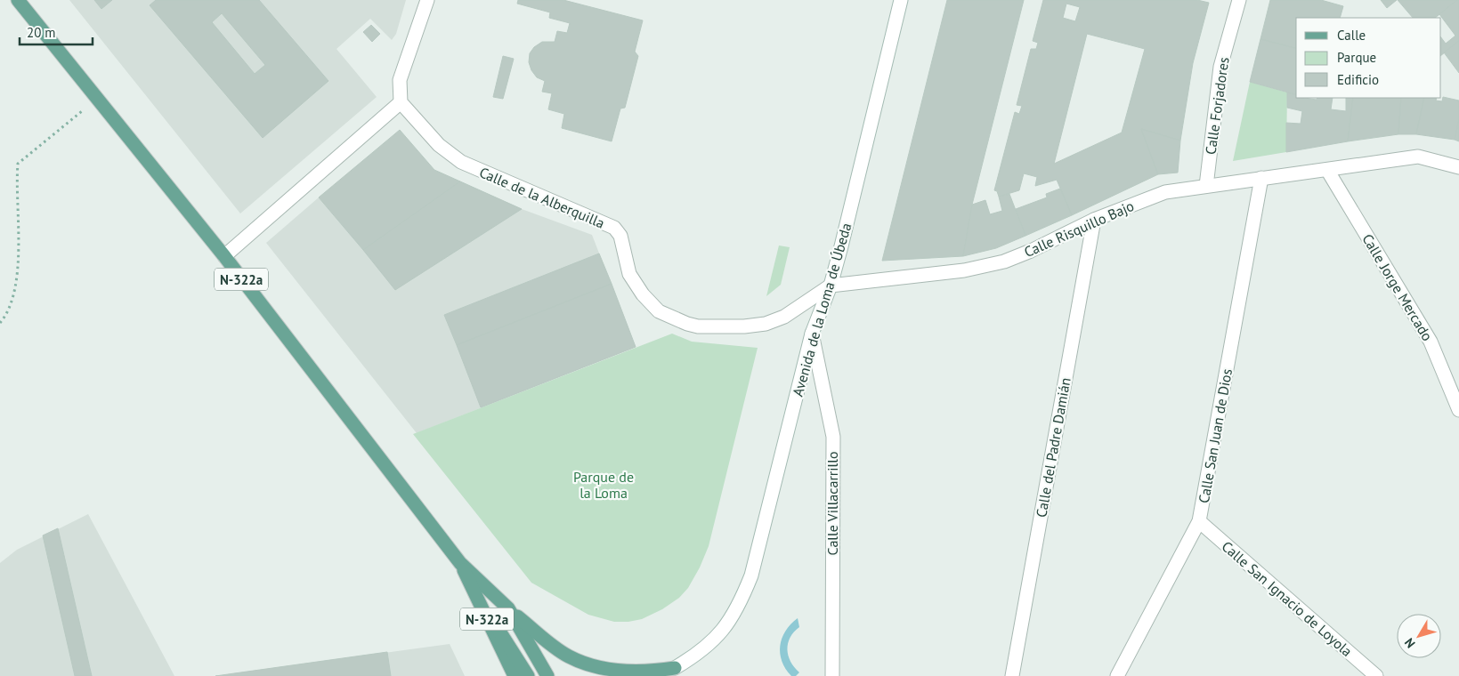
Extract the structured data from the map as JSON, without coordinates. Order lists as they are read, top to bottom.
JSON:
{
  "streets": {
    "main road": ["N-322a"],
    "street": [
      "Calle Forjadores",
      "Calle de la Alberquilla",
      "Calle Risquillo Bajo",
      "Calle Jorge Mercado",
      "Avenida de la Loma de Úbeda",
      "Calle San Juan de Dios",
      "Calle del Padre Damián",
      "Calle Villacarrillo",
      "Calle San Ignacio de Loyola"
    ]
  },
  "crossings": [
    ["Calle Forjadores", "Calle Risquillo Bajo"],
    ["Calle de la Alberquilla", "Calle Risquillo Bajo"],
    ["Calle de la Alberquilla", "Avenida de la Loma de Úbeda"],
    ["Calle Risquillo Bajo", "Calle Jorge Mercado"],
    ["Calle Risquillo Bajo", "Avenida de la Loma de Úbeda"],
    ["Calle Risquillo Bajo", "Calle San Juan de Dios"],
    ["Calle Risquillo Bajo", "Calle del Padre Damián"],
    ["Avenida de la Loma de Úbeda", "Calle Villacarrillo"],
    ["Calle San Juan de Dios", "Calle San Ignacio de Loyola"]
  ],
  "parks": ["Parque de la Loma"],
  "legend": ["Calle", "Parque", "Edificio"],
  "scale_bar": "20 m",
  "north": "bottom left"
}
